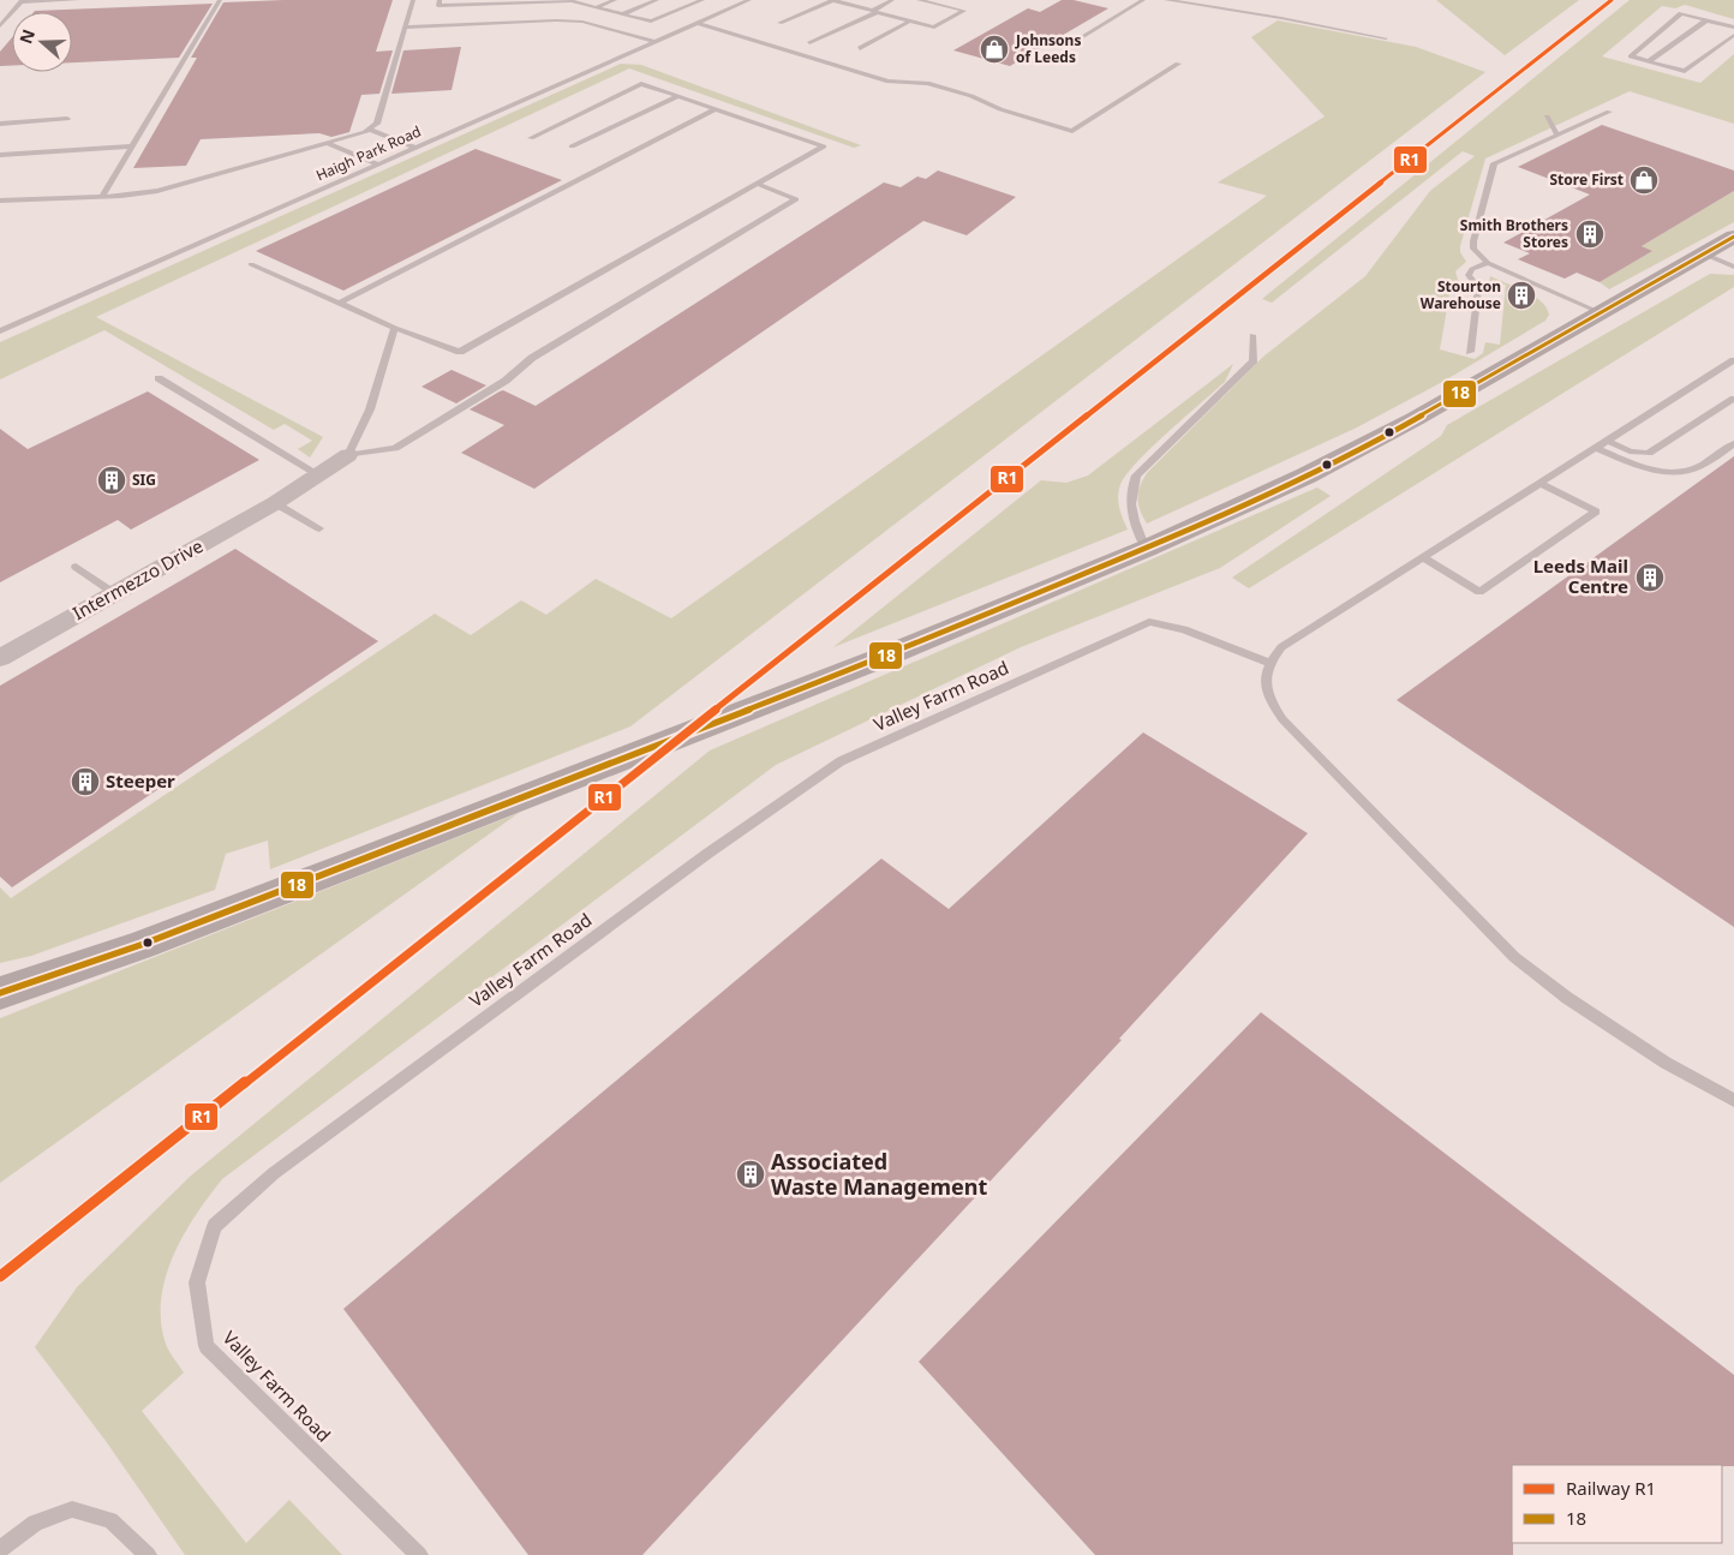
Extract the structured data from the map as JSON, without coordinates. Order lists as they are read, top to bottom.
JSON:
{
  "streets": {
    "street": ["Intermezzo Drive"],
    "lane": ["Haigh Park Road", "Valley Farm Road"]
  },
  "places": {
    "shop": ["Johnsons of Leeds", "Store First"],
    "building": [
      "Smith Brothers Stores",
      "Stourton Warehouse",
      "SIG",
      "Leeds Mail Centre",
      "Steeper",
      "Associated Waste Management"
    ]
  },
  "lines": ["rail line R1", "transit line 18"],
  "legend": ["Railway R1", "18"],
  "north": "left"
}
